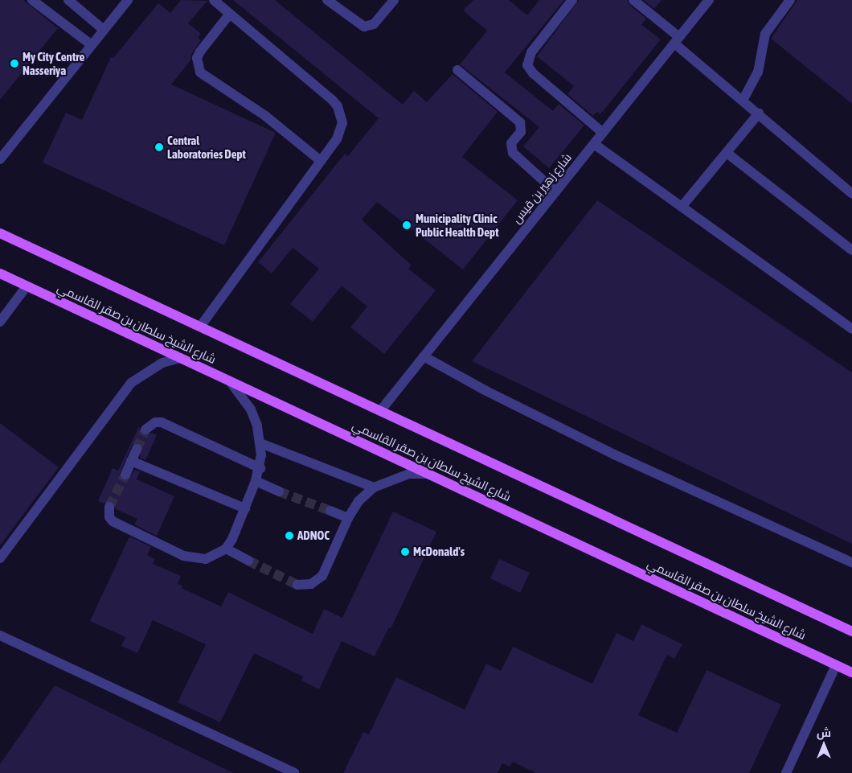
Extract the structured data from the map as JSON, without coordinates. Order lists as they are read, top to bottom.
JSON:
{
  "streets": {
    "main road": ["شارع الشيخ سلطان بن صقر القاسمي"],
    "street": ["شارع زهير بن قيس"]
  },
  "crossings": [
    ["شارع زهير بن قيس", "شارع الشيخ سلطان بن صقر القاسمي"]
  ],
  "places": [
    "My City Centre Nasseriya",
    "Central Laboratories Dept",
    "Municipality Clinic Public Health Dept",
    "ADNOC",
    "McDonald's"
  ],
  "north": "top"
}
